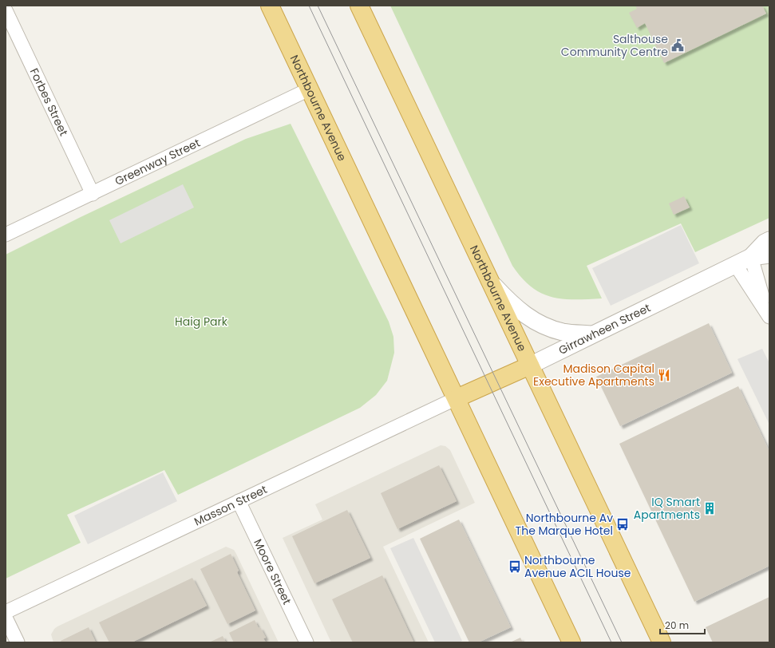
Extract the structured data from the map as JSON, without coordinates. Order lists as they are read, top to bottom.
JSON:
{
  "streets": {
    "highway": ["Northbourne Avenue", "Girrawheen Street"],
    "street": [
      "Forbes Street",
      "Greenway Street",
      "Masson Street",
      "Moore Street"
    ]
  },
  "crossings": [
    ["Forbes Street", "Greenway Street"],
    ["Northbourne Avenue", "Greenway Street"],
    ["Northbourne Avenue", "Girrawheen Street"],
    ["Northbourne Avenue", "Masson Street"],
    ["Girrawheen Street", "Masson Street"],
    ["Masson Street", "Moore Street"]
  ],
  "parks": ["Haig Park"],
  "places": {
    "public building": ["Salthouse Community Centre"],
    "restaurant": ["Madison Capital Executive Apartments"],
    "building": ["IQ Smart Apartments"],
    "bus stop": ["Northbourne Av The Marque Hotel", "Northbourne Avenue ACIL House"]
  },
  "scale_bar": "20 m"
}
